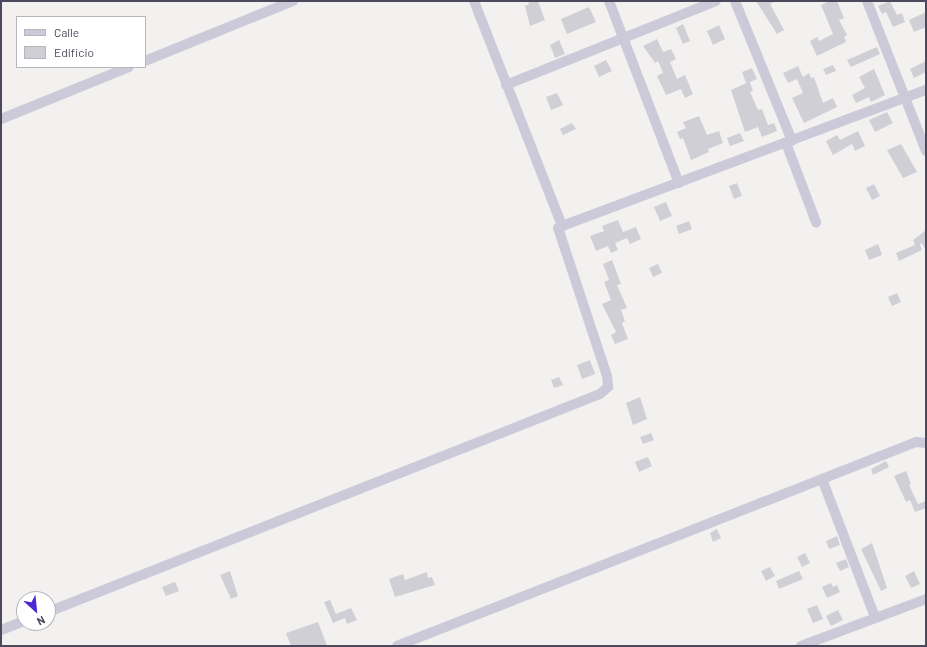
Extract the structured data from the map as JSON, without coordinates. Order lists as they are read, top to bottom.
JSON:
{
  "legend": ["Calle", "Edificio"],
  "north": "bottom right"
}
